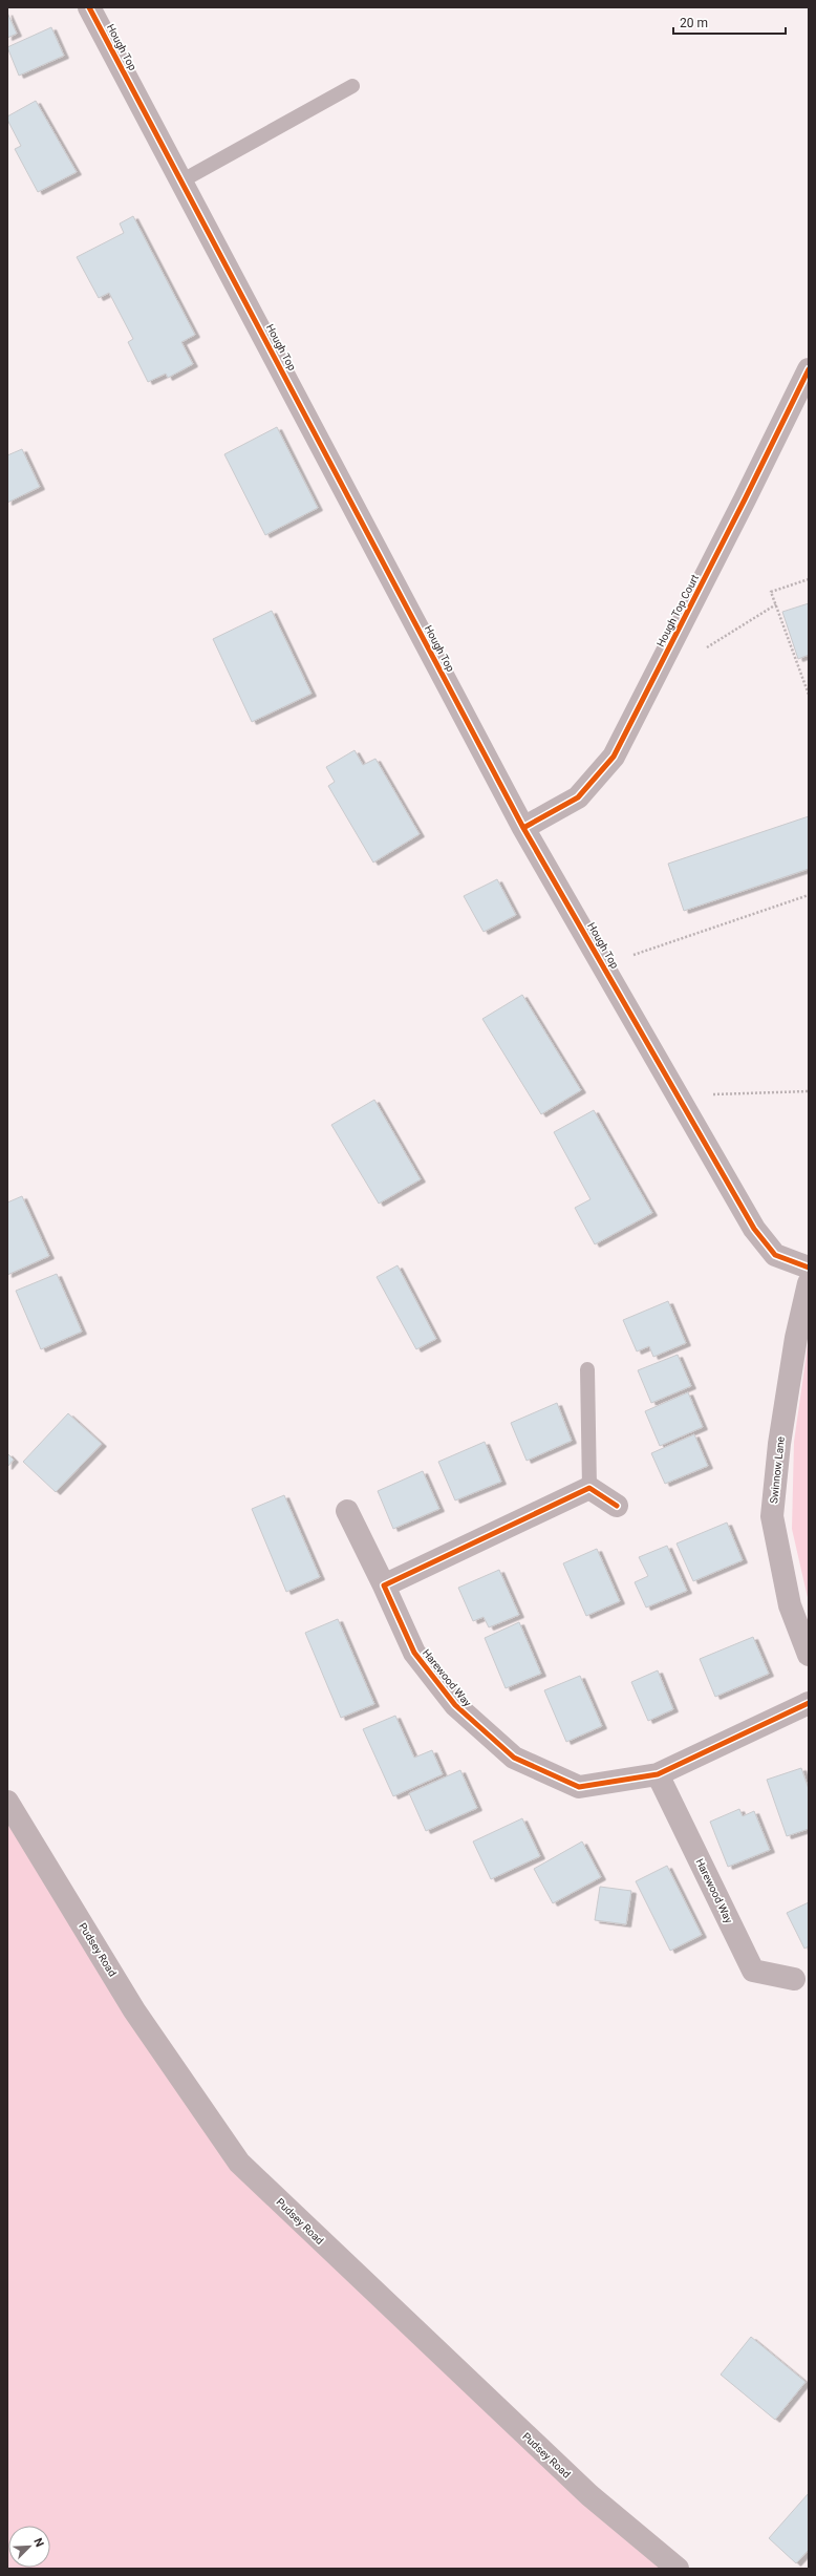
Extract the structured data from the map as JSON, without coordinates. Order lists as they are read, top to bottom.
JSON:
{
  "streets": {
    "main road": ["Pudsey Road"],
    "street": [
      "Hough Top",
      "Hough Top Court",
      "Swinnow Lane",
      "Harewood Way"
    ]
  },
  "crossings": [
    ["Hough Top", "Hough Top Court"]
  ],
  "scale_bar": "20 m",
  "north": "top right"
}
